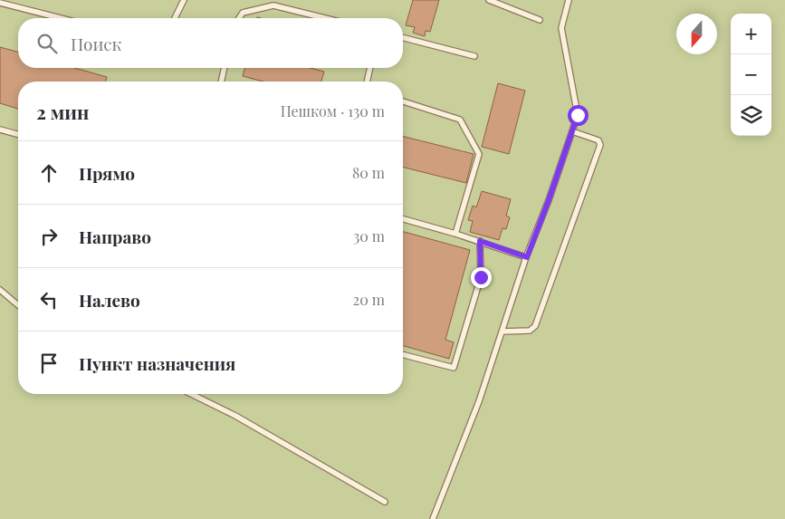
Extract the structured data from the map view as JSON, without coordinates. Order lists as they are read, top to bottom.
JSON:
{
  "north": "bottom",
  "page": {
    "map_buttons": ["+", "−"],
    "search": "Поиск",
    "heading": ["2 мин", "Пешком · 130 m"],
    "list": [
      ["Прямо", "80 m"],
      ["Направо", "30 m"],
      ["Налево", "20 m"],
      "Пункт назначения"
    ]
  }
}
